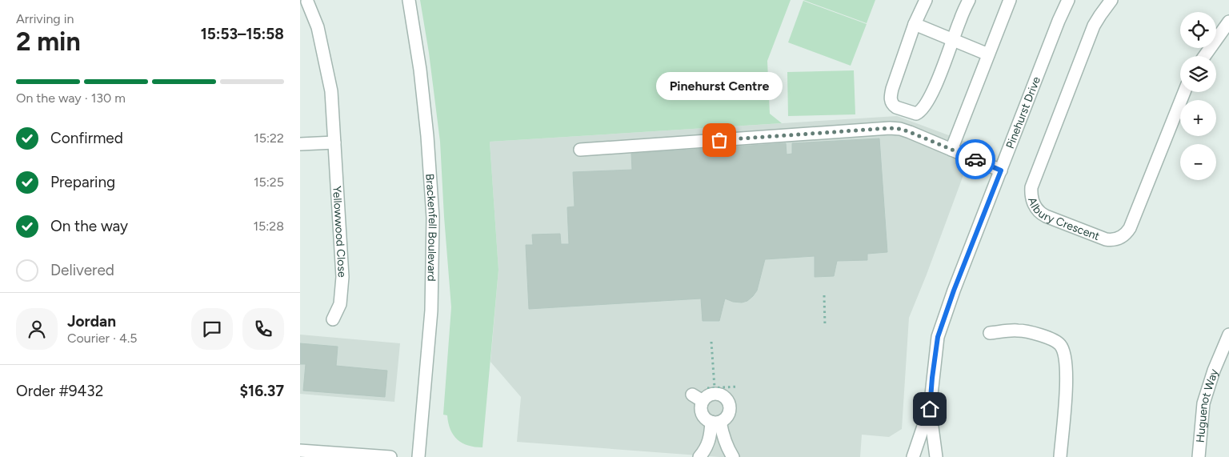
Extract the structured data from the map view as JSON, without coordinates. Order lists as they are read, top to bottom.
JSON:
{
  "streets": {
    "street": [
      "Pinehurst Drive",
      "Albury Crescent",
      "Brackenfell Boulevard",
      "Yellowwood Close",
      "Huguenot Way"
    ]
  },
  "places": ["Pinehurst Centre"],
  "page": {
    "heading": ["2 min", "Arriving in", "15:53–15:58"],
    "panel": [
      "Jordan",
      "Courier · 4.5",
      "Order #9432",
      "$16.37"
    ],
    "map_buttons": ["+", "−"],
    "bar": "On the way · 130 m",
    "bubble": "Pinehurst Centre",
    "list": [
      ["Confirmed", "15:22"],
      ["Preparing", "15:25"],
      ["On the way", "15:28"],
      "Delivered"
    ]
  }
}
